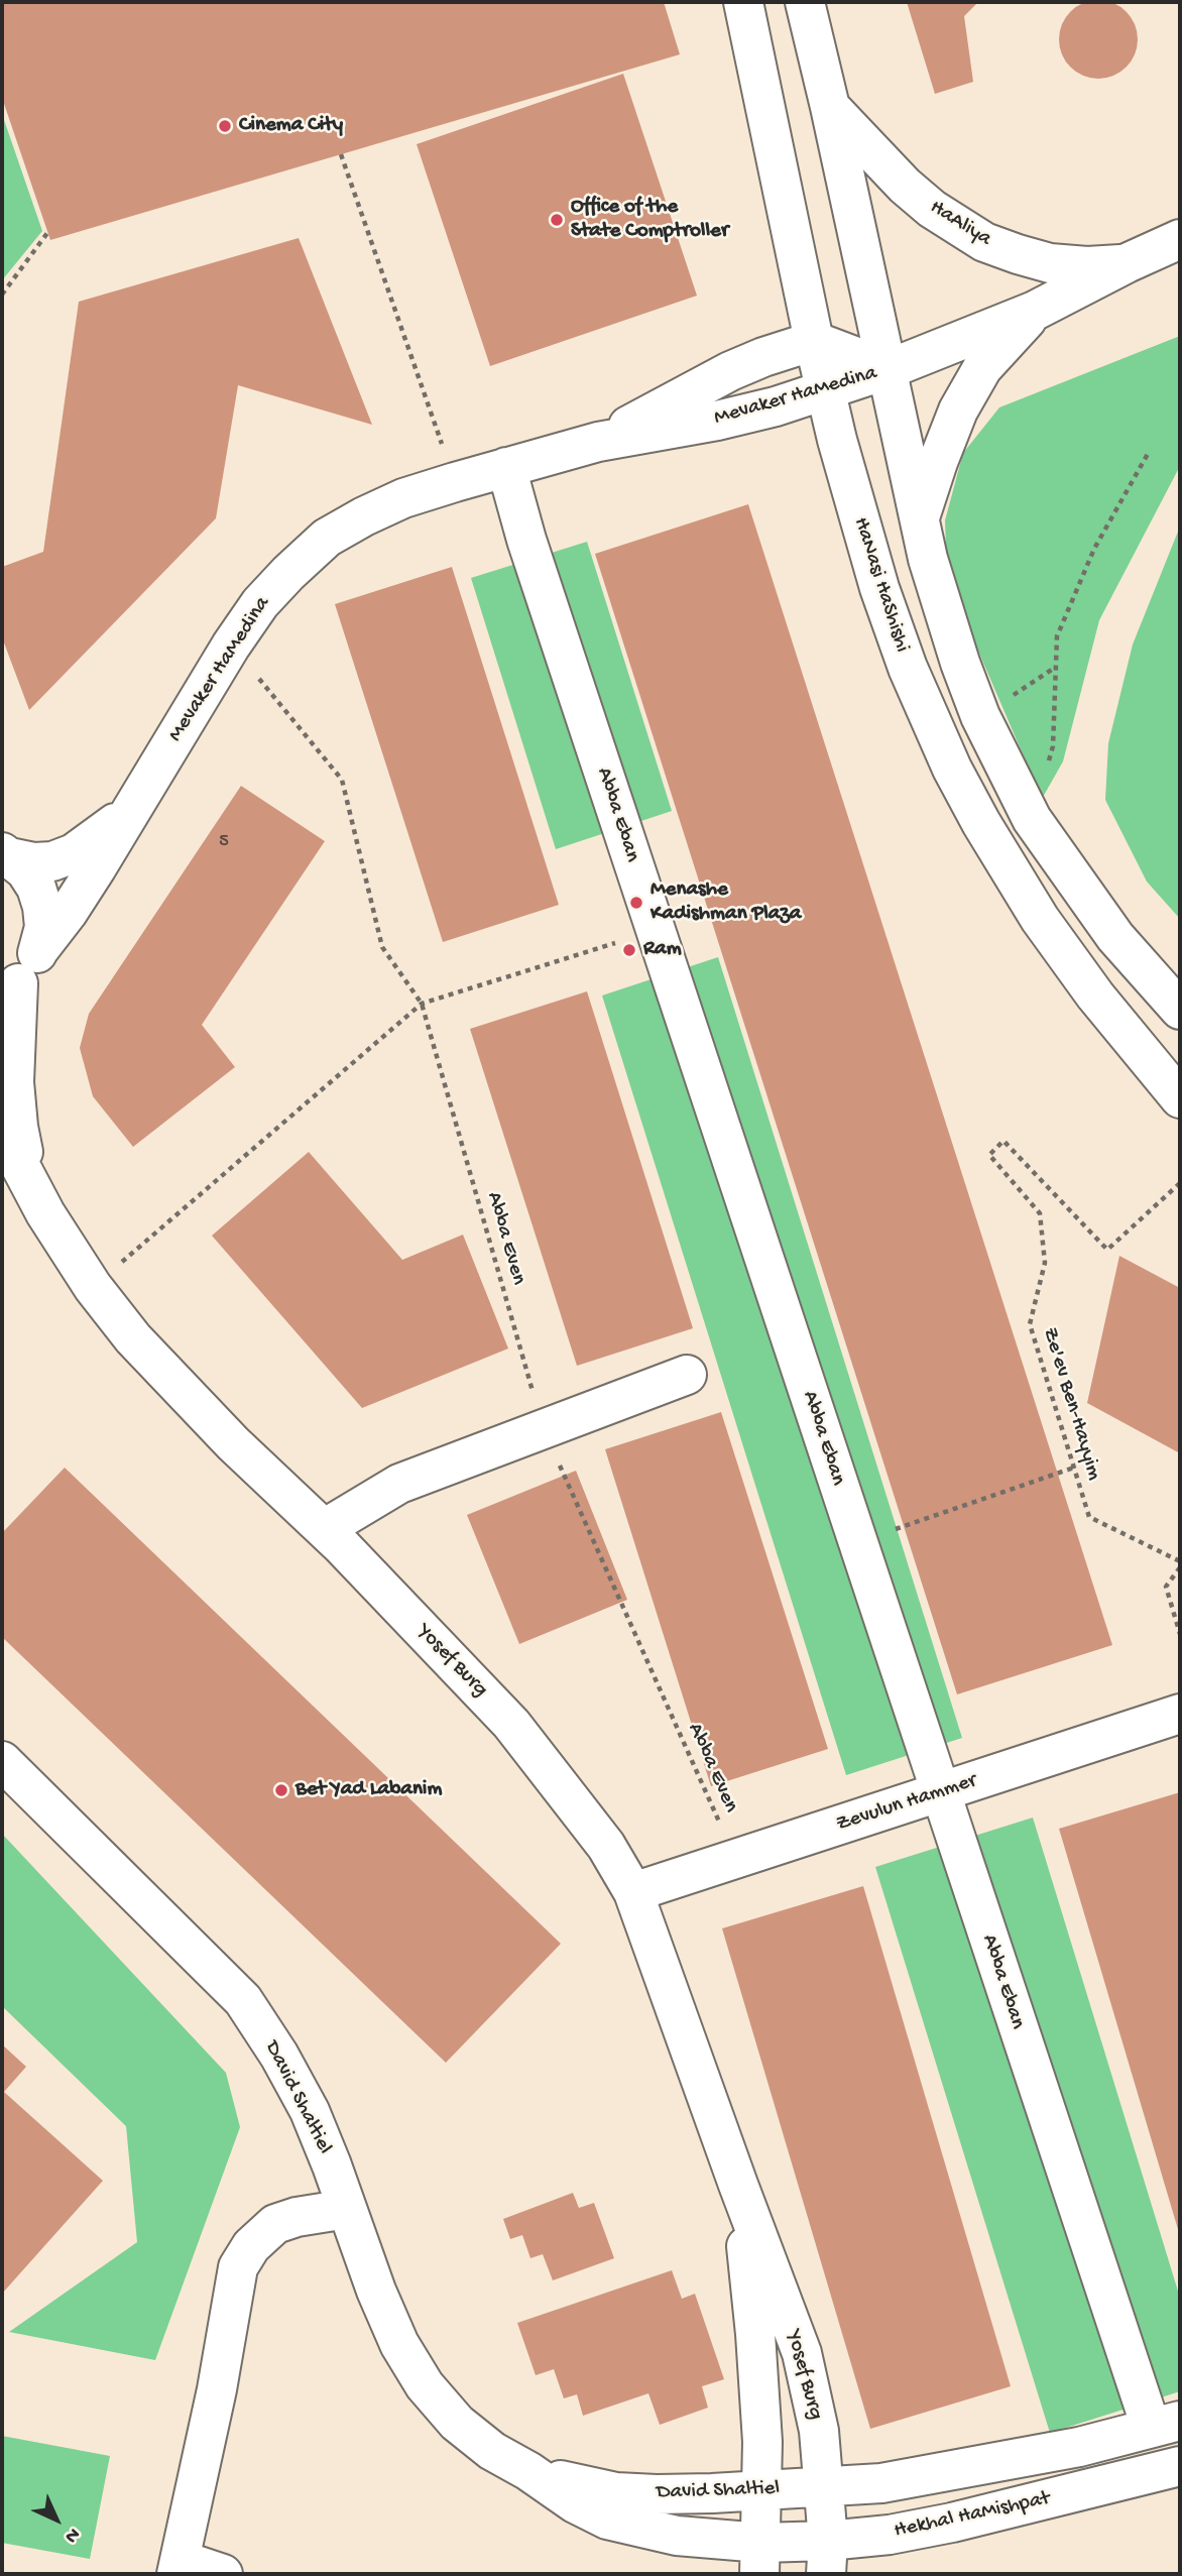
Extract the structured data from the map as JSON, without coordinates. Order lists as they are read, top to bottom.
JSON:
{
  "streets": {
    "street": [
      "HaAliya",
      "Mevaker HaMedina",
      "HaNasi HaShishi",
      "Abba Eban",
      "Yosef Burg",
      "Zevulun Hammer",
      "David Shaltiel",
      "Hekhal HaMishpat"
    ],
    "path": ["Abba Even", "Ze'ev Ben-Hayyim"]
  },
  "crossings": [
    ["HaAliya", "Mevaker HaMedina"],
    ["Mevaker HaMedina", "HaNasi HaShishi"],
    ["Mevaker HaMedina", "Abba Eban"],
    ["Mevaker HaMedina", "Abba Even"],
    ["Mevaker HaMedina", "Yosef Burg"],
    ["Abba Eban", "Zevulun Hammer"],
    ["Abba Even", "Zevulun Hammer"],
    ["Yosef Burg", "Zevulun Hammer"],
    ["Yosef Burg", "David Shaltiel"],
    ["Yosef Burg", "Hekhal HaMishpat"],
    ["David Shaltiel", "Hekhal HaMishpat"]
  ],
  "places": [
    "Cinema City",
    "Office of the State Comptroller",
    "Menashe Kadishman Plaza",
    "Ram",
    "Bet Yad Labanim"
  ],
  "house_numbers": ["5"],
  "north": "bottom right"
}
